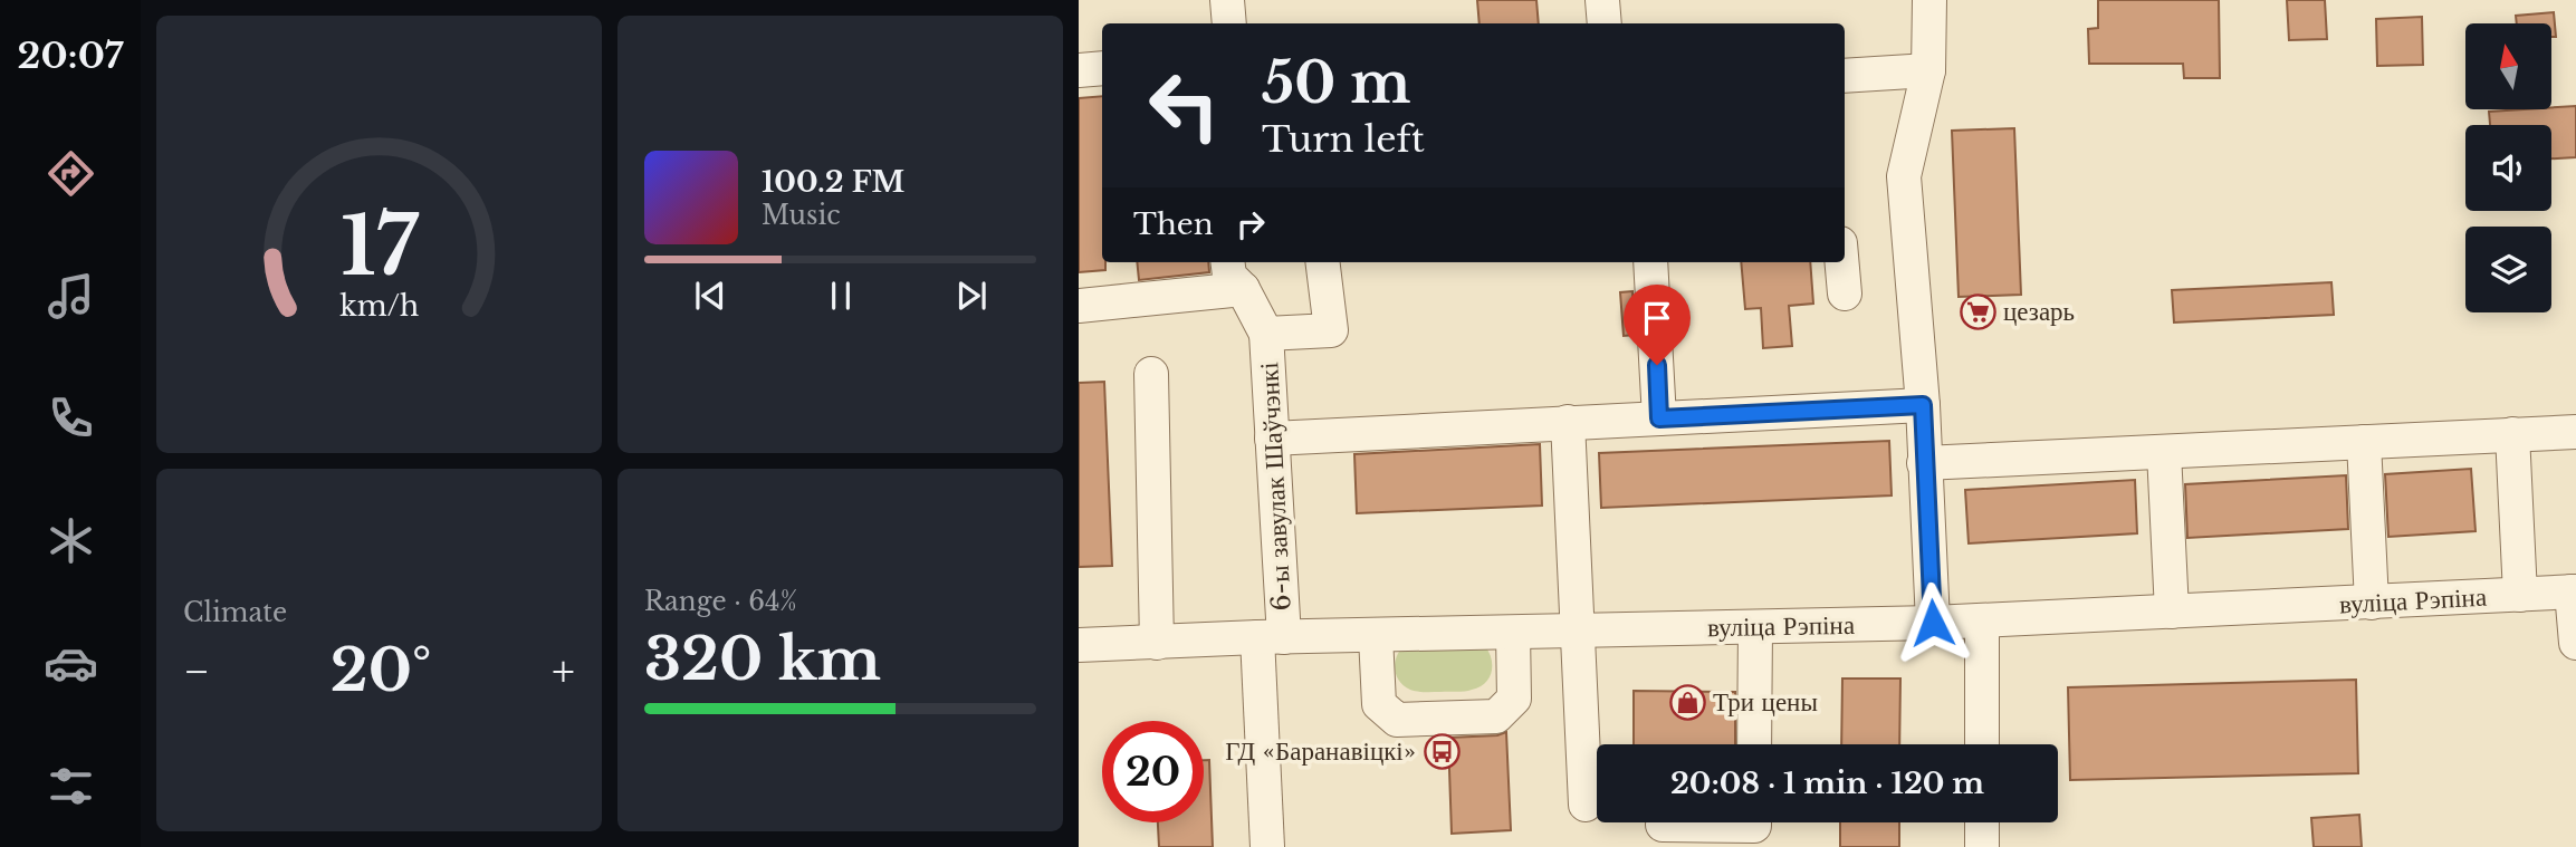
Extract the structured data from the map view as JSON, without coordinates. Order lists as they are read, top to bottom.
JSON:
{
  "streets": {
    "street": ["6-ы завулак Шаўчэнкі", "вуліца Рэпіна"]
  },
  "crossings": [
    ["6-ы завулак Шаўчэнкі", "вуліца Рэпіна"]
  ],
  "places": {
    "supermarket": ["цезарь"],
    "shop": ["Три цены"],
    "bus stop": ["ГД «Баранавіцкі»"]
  },
  "north": "top",
  "page": {
    "tabs": "20:07",
    "turn": ["50 m", "Turn left"],
    "song": ["100.2 FM", "Music"],
    "then": "Then",
    "tile": [
      "Climate",
      ["Range · 64%", "320 km"]
    ],
    "heat": ["−", "20°", "+"],
    "limit": "20",
    "trip": "20:08 · 1 min · 120 m",
    "gauge": ["17", "km/h"]
  }
}
